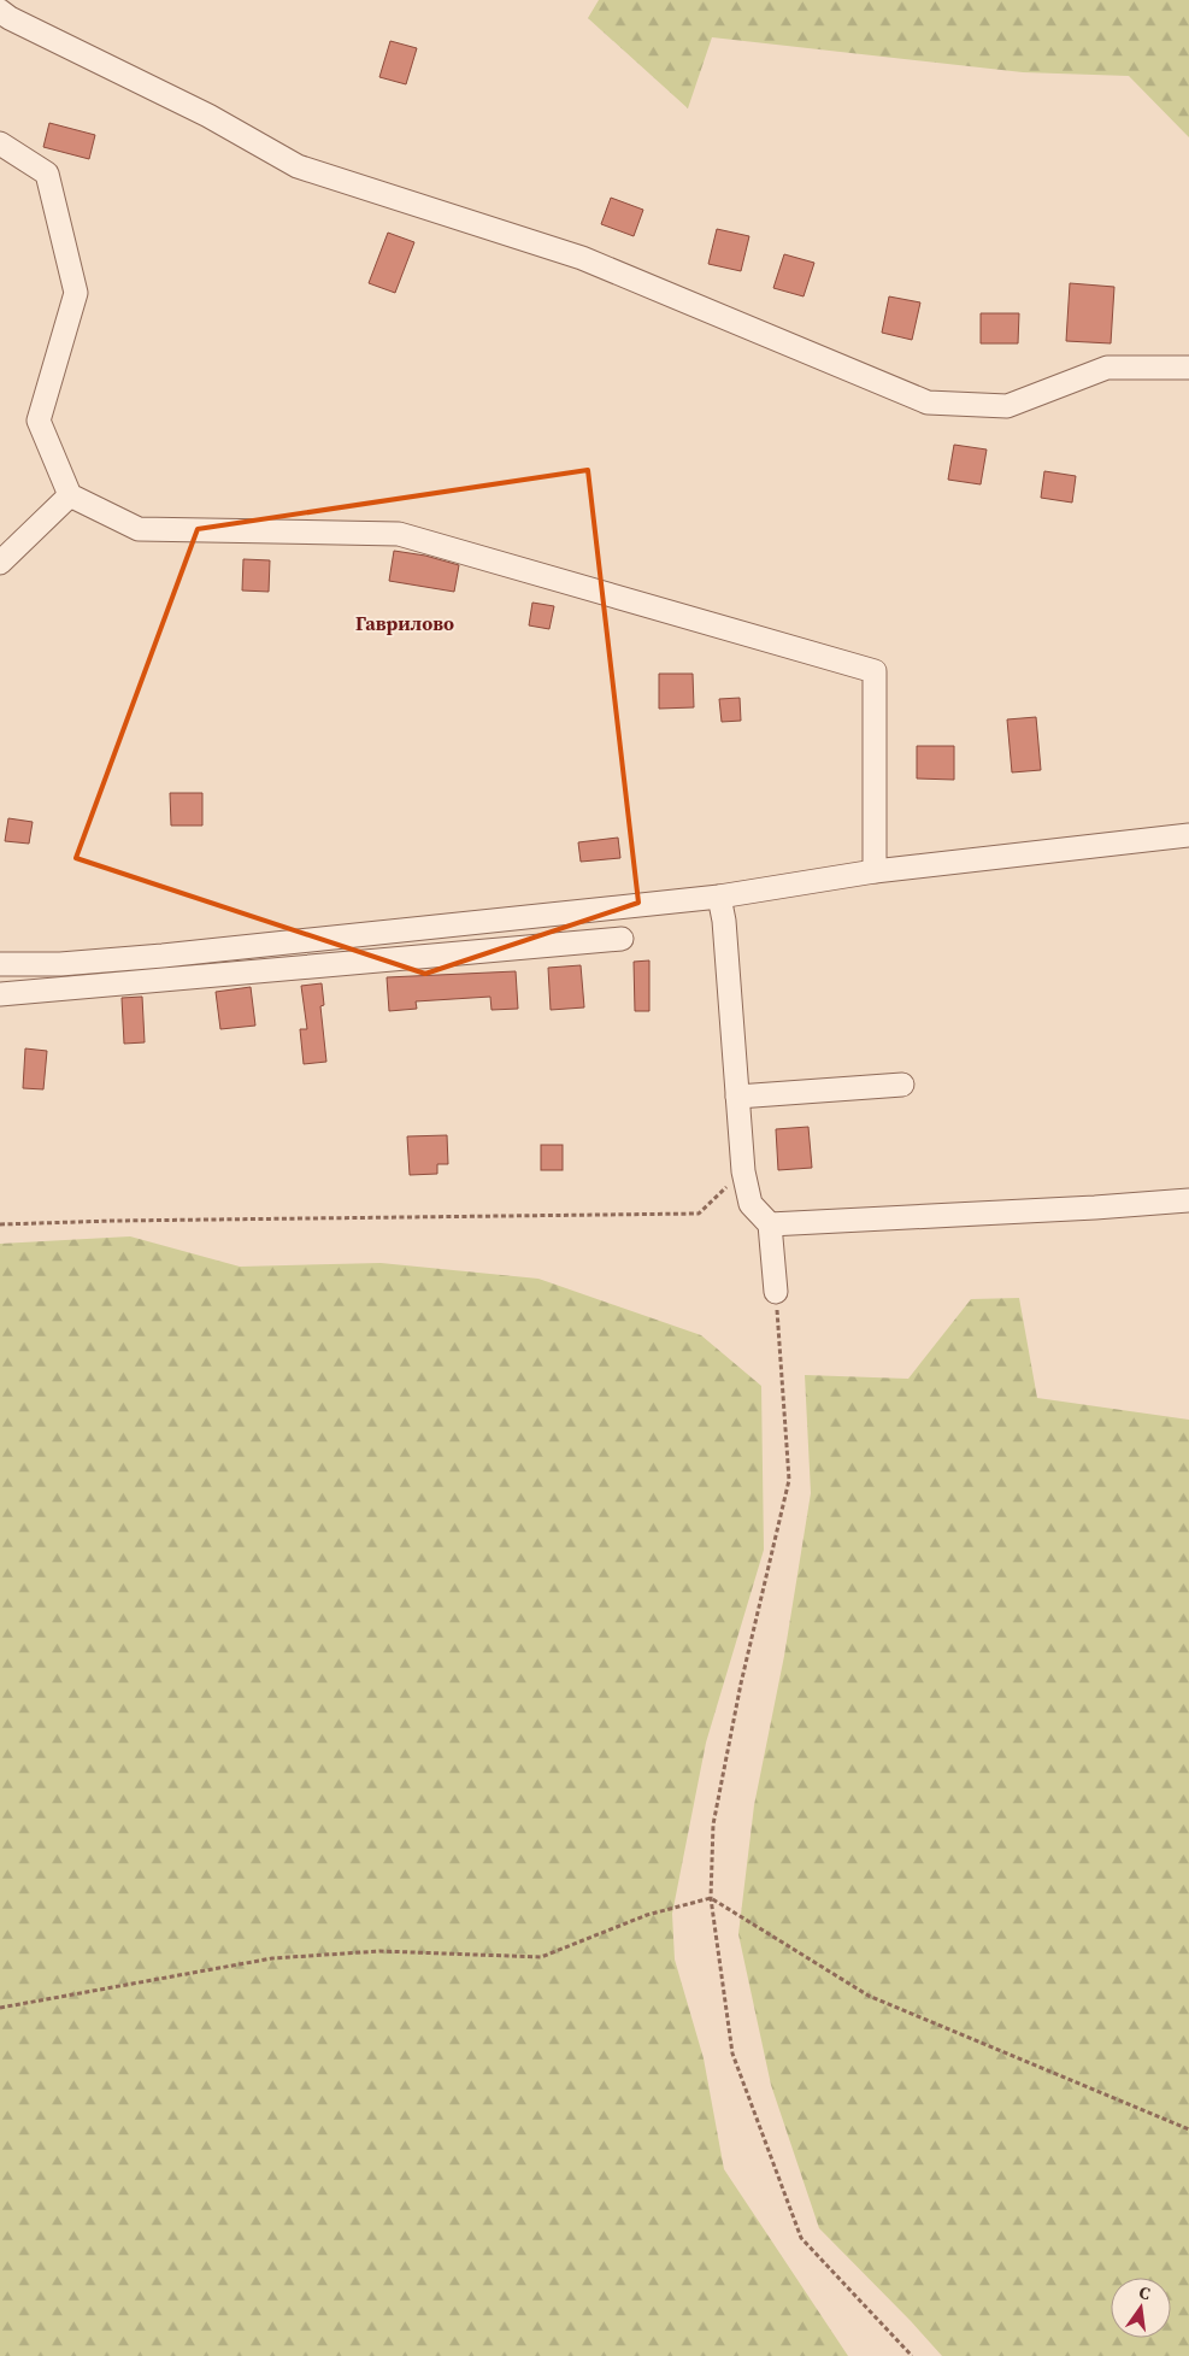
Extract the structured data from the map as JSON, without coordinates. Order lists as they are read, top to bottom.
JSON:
{
  "districts": ["Гаврилово"],
  "north": "top"
}
